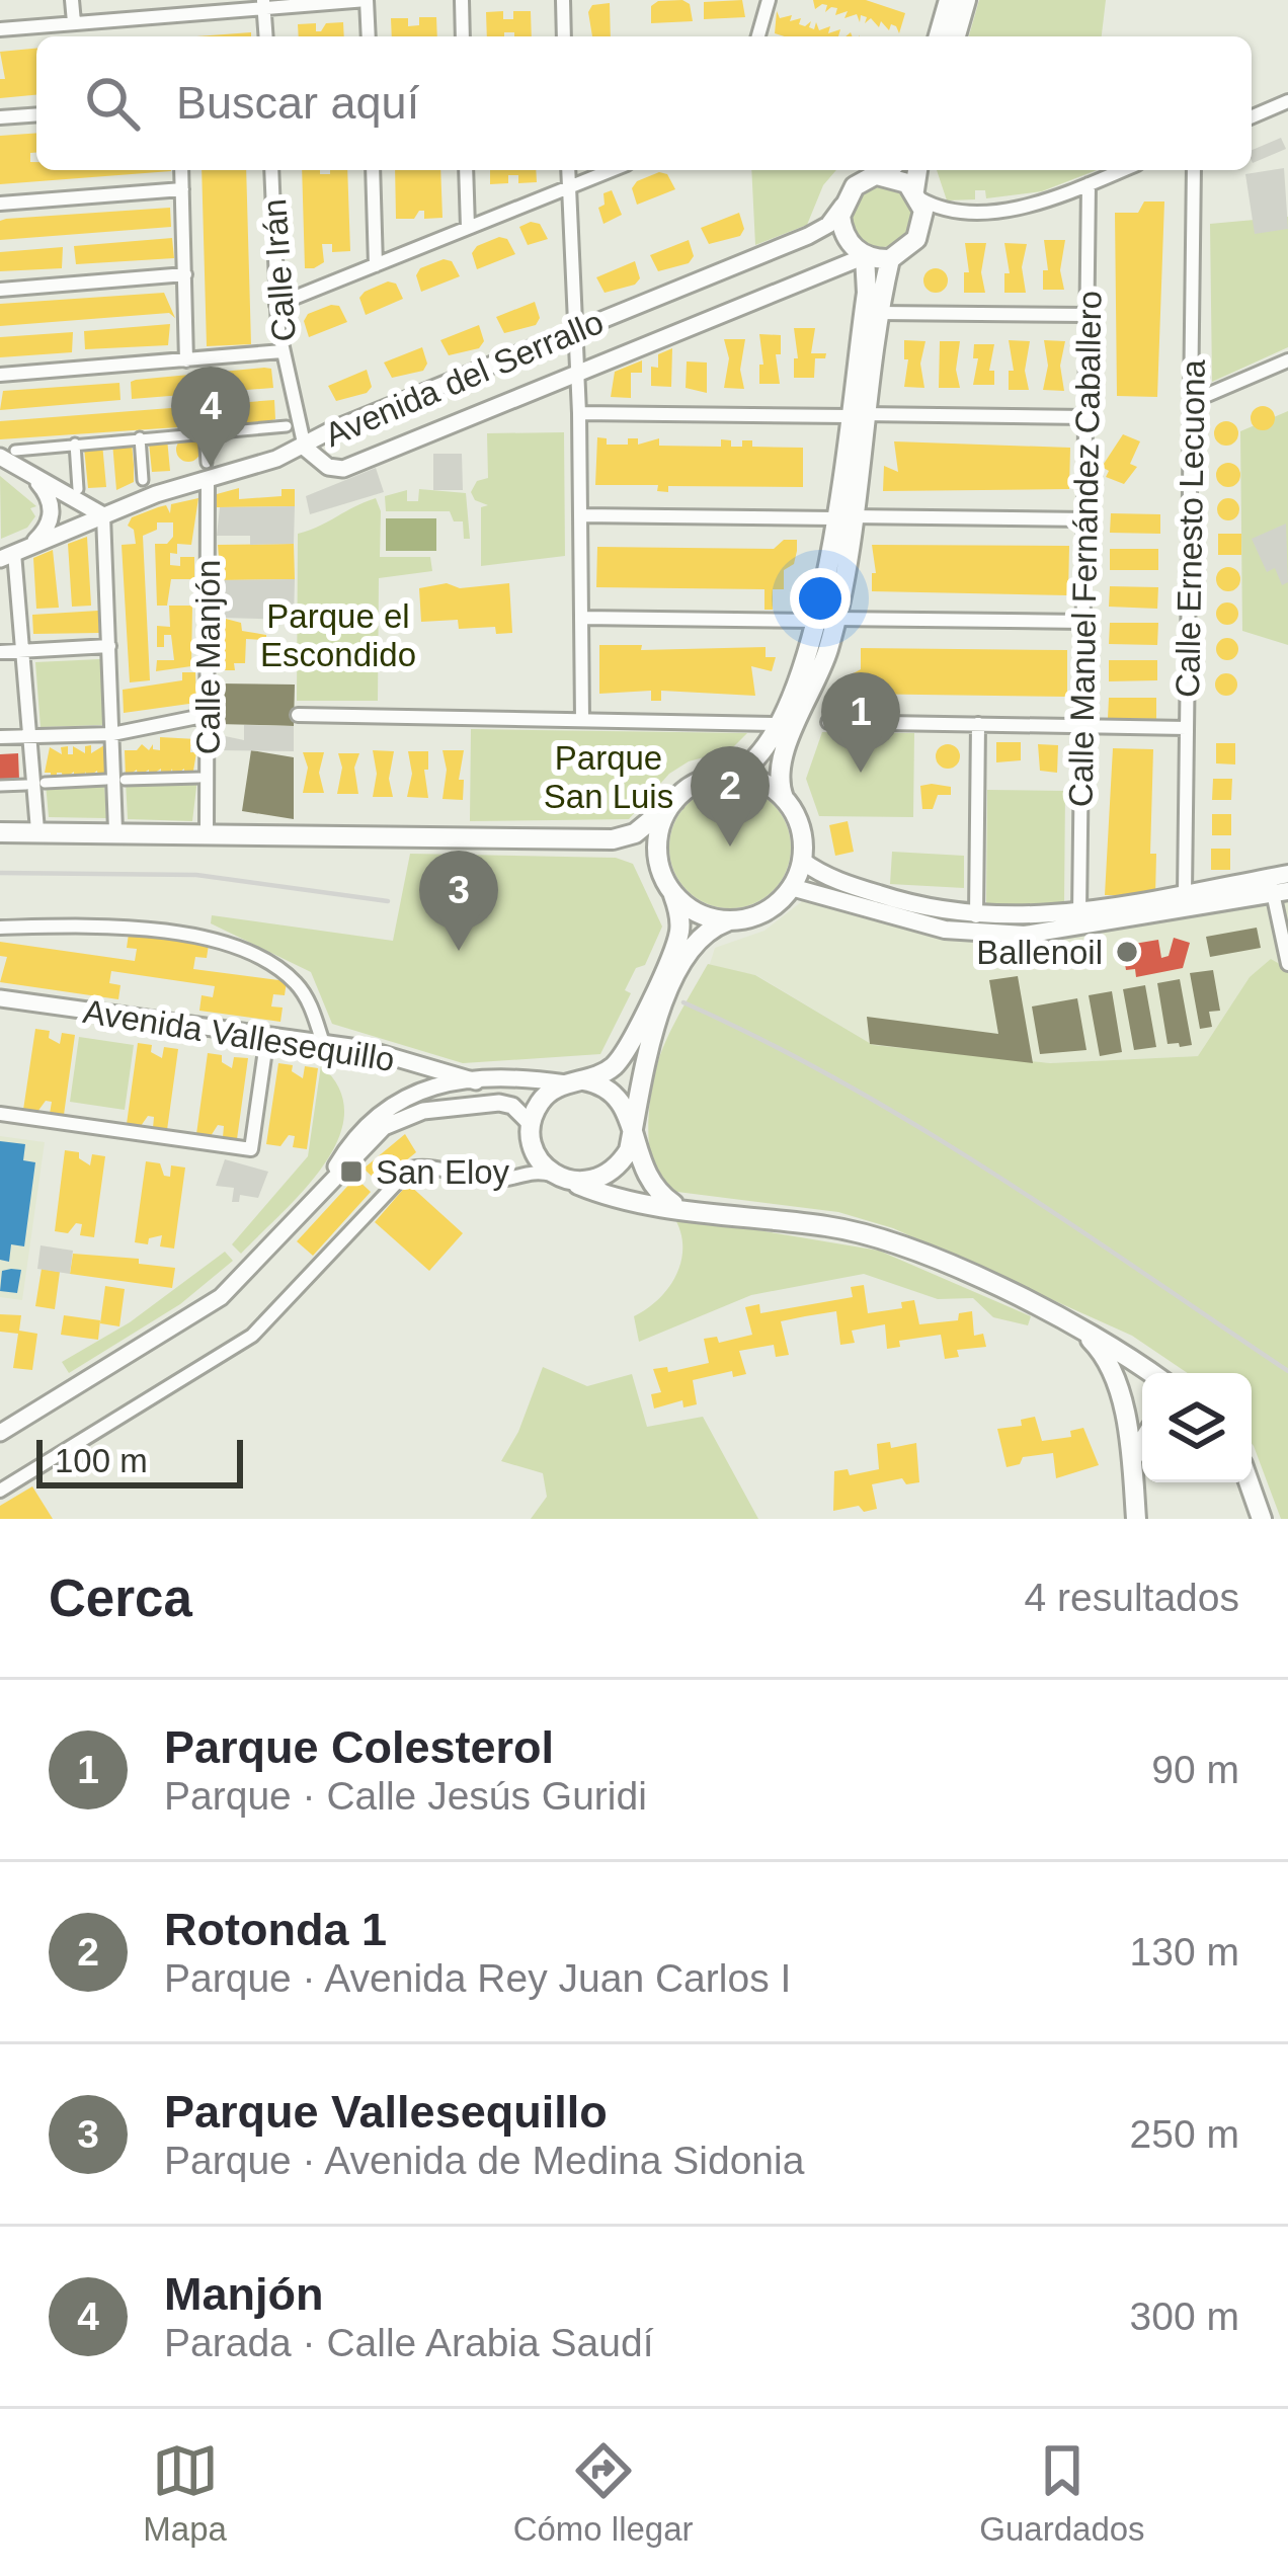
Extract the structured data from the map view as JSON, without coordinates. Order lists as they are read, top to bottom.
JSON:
{
  "streets": {
    "street": [
      "Calle Irán",
      "Avenida del Serrallo",
      "Calle Ernesto Lecuona",
      "Calle Manuel Fernández Caballero",
      "Calle Manjón",
      "Avenida Vallesequillo"
    ]
  },
  "crossings": [
    ["Calle Irán", "Avenida del Serrallo"]
  ],
  "parks": ["Parque el Escondido", "Parque San Luis"],
  "places": {
    "other": ["Ballenoil"],
    "transit": ["San Eloy"]
  },
  "scale_bar": "100 m",
  "page": {
    "search": "Buscar aquí",
    "pins": [
      "4",
      "1",
      "2",
      "3"
    ],
    "scale": "100 m",
    "heading": ["Cerca", "4 resultados"],
    "list": [
      {
        "mark": "1",
        "name": "Parque Colesterol",
        "note": "Parque · Calle Jesús Guridi",
        "value": "90 m"
      },
      {
        "mark": "2",
        "name": "Rotonda 1",
        "note": "Parque · Avenida Rey Juan Carlos I",
        "value": "130 m"
      },
      {
        "mark": "3",
        "name": "Parque Vallesequillo",
        "note": "Parque · Avenida de Medina Sidonia",
        "value": "250 m"
      },
      {
        "mark": "4",
        "name": "Manjón",
        "note": "Parada · Calle Arabia Saudí",
        "value": "300 m"
      }
    ],
    "nav": ["Mapa", "Cómo llegar", "Guardados"]
  }
}
